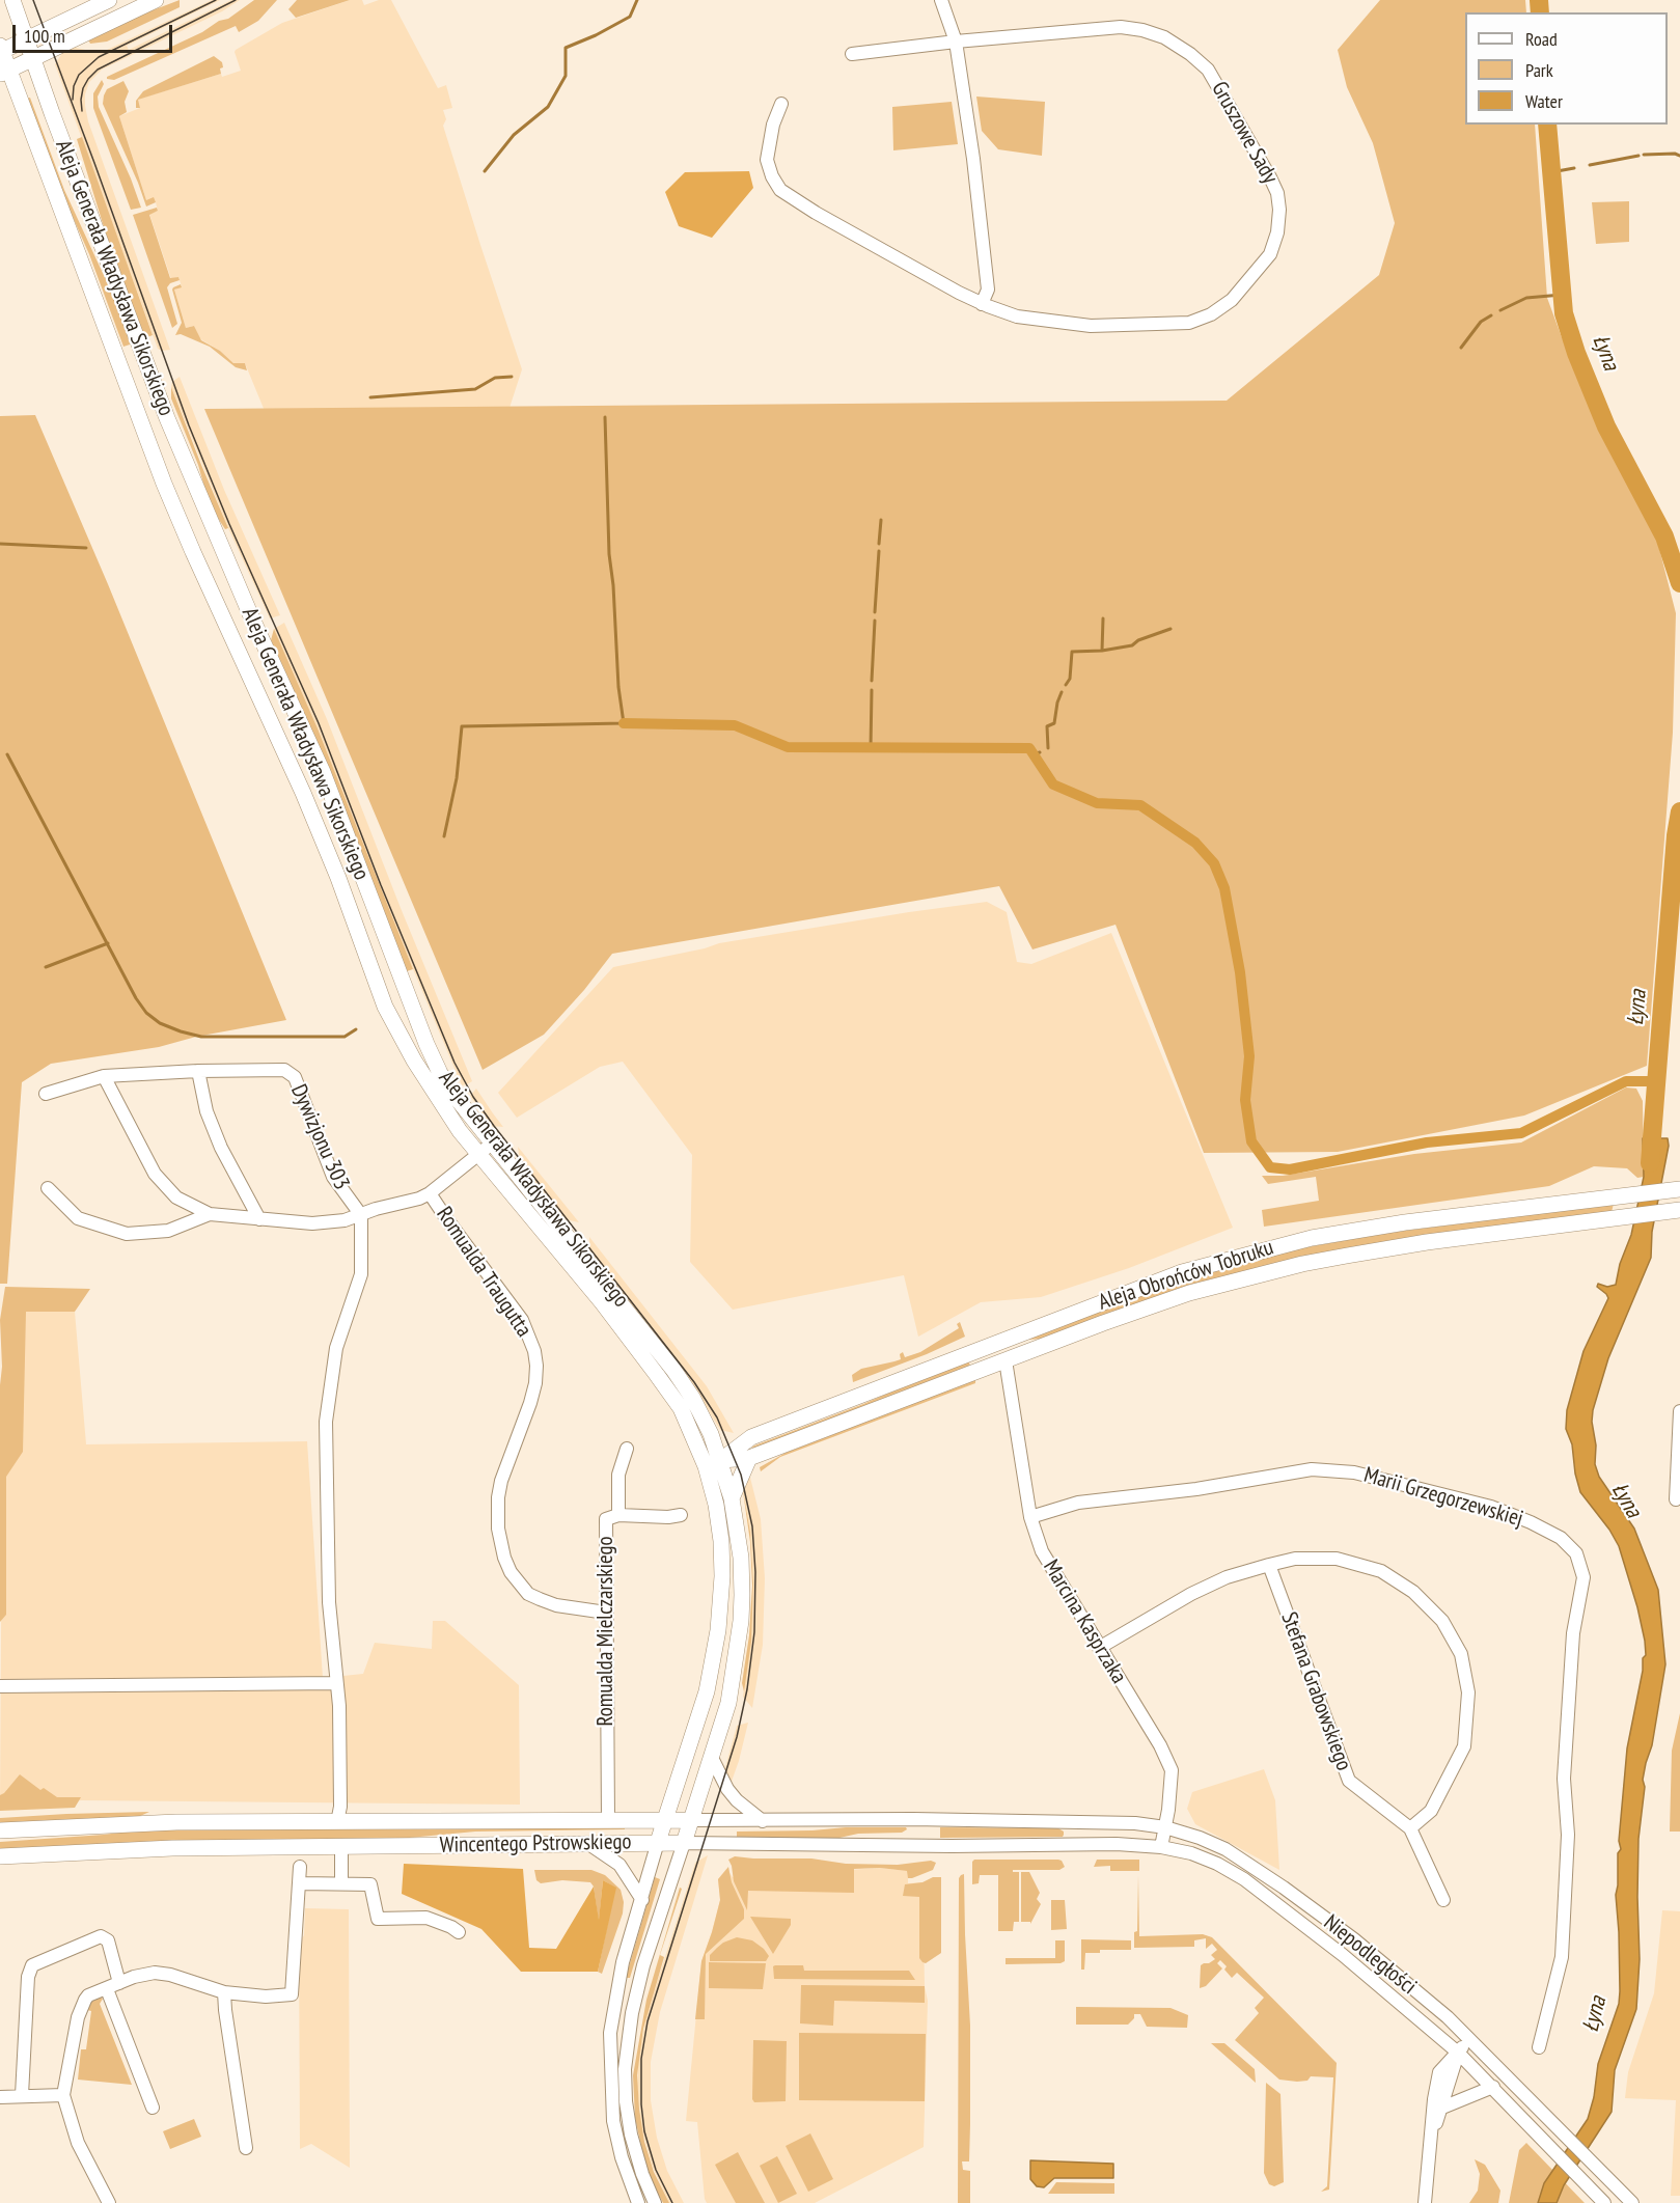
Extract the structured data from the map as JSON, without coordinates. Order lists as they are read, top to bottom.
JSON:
{
  "streets": {
    "main road": ["Aleja Generała Władysława Sikorskiego", "Aleja Obrońców Tobruku", "Wincentego Pstrowskiego"],
    "street": [
      "Gruszowe Sady",
      "Dywizjonu 303",
      "Romualda Traugutta",
      "Marii Grzegorzewskiej",
      "Marcina Kasprzaka",
      "Romualda Mielczarskiego",
      "Stefana Grabowskiego",
      "Niepodległości"
    ]
  },
  "crossings": [
    ["Aleja Generała Władysława Sikorskiego", "Dywizjonu 303"],
    ["Aleja Generała Władysława Sikorskiego", "Aleja Obrońców Tobruku"],
    ["Aleja Generała Władysława Sikorskiego", "Wincentego Pstrowskiego"],
    ["Dywizjonu 303", "Romualda Traugutta"],
    ["Romualda Traugutta", "Romualda Mielczarskiego"],
    ["Aleja Obrońców Tobruku", "Marcina Kasprzaka"],
    ["Marii Grzegorzewskiej", "Marcina Kasprzaka"],
    ["Marcina Kasprzaka", "Wincentego Pstrowskiego"],
    ["Marcina Kasprzaka", "Niepodległości"],
    ["Romualda Mielczarskiego", "Wincentego Pstrowskiego"],
    ["Wincentego Pstrowskiego", "Niepodległości"]
  ],
  "water": ["Łyna"],
  "legend": ["Road", "Park", "Water"],
  "scale_bar": "100 m"
}
